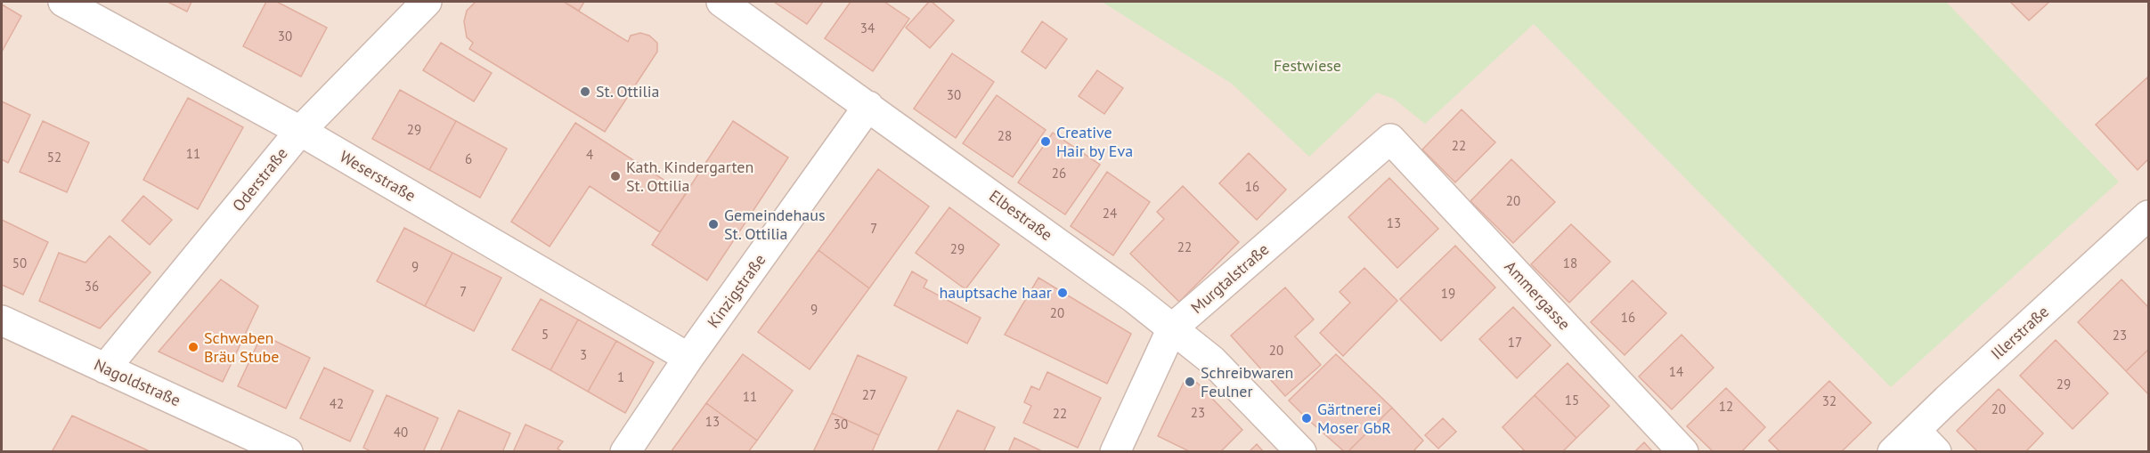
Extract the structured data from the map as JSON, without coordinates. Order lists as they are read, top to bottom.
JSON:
{
  "streets": {
    "street": [
      "Weserstraße",
      "Oderstraße",
      "Elbestraße",
      "Murgtalstraße",
      "Kinzigstraße",
      "Ammergasse",
      "Illerstraße",
      "Nagoldstraße"
    ]
  },
  "crossings": [
    ["Weserstraße", "Oderstraße"],
    ["Weserstraße", "Kinzigstraße"],
    ["Oderstraße", "Nagoldstraße"],
    ["Elbestraße", "Murgtalstraße"],
    ["Elbestraße", "Kinzigstraße"],
    ["Murgtalstraße", "Ammergasse"]
  ],
  "parks": ["Festwiese"],
  "places": [
    "St. Ottilia",
    "Creative Hair by Eva",
    "Kath. Kindergarten St. Ottilia",
    "Gemeindehaus St. Ottilia",
    "hauptsache haar",
    "Schwaben Bräu Stube",
    "Schreibwaren Feulner",
    "Gärtnerei Moser GbR"
  ],
  "house_numbers": [
    "34",
    "30",
    "30",
    "29",
    "28",
    "22",
    "11",
    "4",
    "52",
    "6",
    "26",
    "16",
    "20",
    "24",
    "13",
    "7",
    "22",
    "29",
    "50",
    "18",
    "9",
    "36",
    "7",
    "19",
    "9",
    "20",
    "16",
    "5",
    "23",
    "17",
    "20",
    "3",
    "14",
    "1",
    "29",
    "27",
    "11",
    "15",
    "32",
    "42",
    "12",
    "20",
    "23",
    "22",
    "13",
    "30",
    "40"
  ]
}
